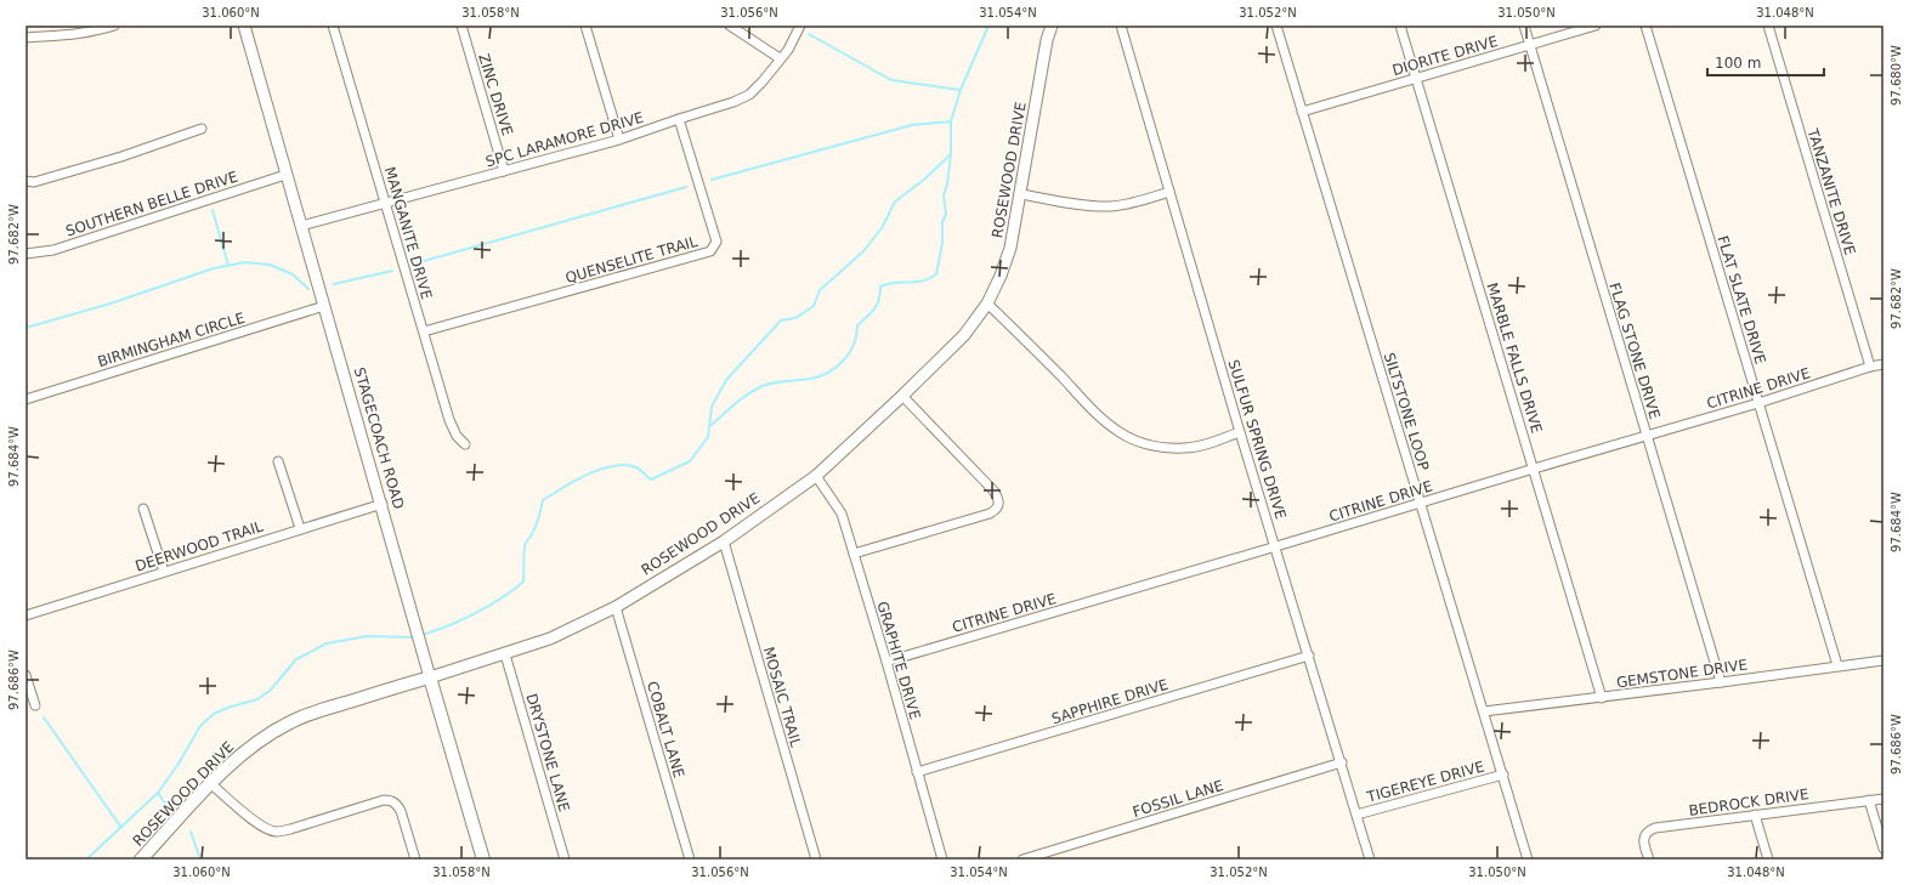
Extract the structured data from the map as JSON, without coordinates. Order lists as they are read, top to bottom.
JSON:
{
  "streets": {
    "main road": ["ROSEWOOD DRIVE", "STAGECOACH ROAD"],
    "street": [
      "DIORITE DRIVE",
      "ZINC DRIVE",
      "SPC LARAMORE DRIVE",
      "TANZANITE DRIVE",
      "SOUTHERN BELLE DRIVE",
      "MANGANITE DRIVE",
      "QUENSELITE TRAIL",
      "FLAT SLATE DRIVE",
      "BIRMINGHAM CIRCLE",
      "FLAG STONE DRIVE",
      "MARBLE FALLS DRIVE",
      "CITRINE DRIVE",
      "SILTSTONE LOOP",
      "SULFUR SPRING DRIVE",
      "DEERWOOD TRAIL",
      "GRAPHITE DRIVE",
      "GEMSTONE DRIVE",
      "MOSAIC TRAIL",
      "SAPPHIRE DRIVE",
      "COBALT LANE",
      "DRYSTONE LANE",
      "TIGEREYE DRIVE",
      "FOSSIL LANE",
      "BEDROCK DRIVE"
    ]
  },
  "crossings": [
    ["DIORITE DRIVE", "FLAG STONE DRIVE"],
    ["DIORITE DRIVE", "MARBLE FALLS DRIVE"],
    ["DIORITE DRIVE", "SILTSTONE LOOP"],
    ["ZINC DRIVE", "SPC LARAMORE DRIVE"],
    ["SPC LARAMORE DRIVE", "MANGANITE DRIVE"],
    ["SPC LARAMORE DRIVE", "QUENSELITE TRAIL"],
    ["SPC LARAMORE DRIVE", "STAGECOACH ROAD"],
    ["ROSEWOOD DRIVE", "STAGECOACH ROAD"],
    ["ROSEWOOD DRIVE", "GRAPHITE DRIVE"],
    ["ROSEWOOD DRIVE", "MOSAIC TRAIL"],
    ["ROSEWOOD DRIVE", "COBALT LANE"],
    ["ROSEWOOD DRIVE", "DRYSTONE LANE"],
    ["TANZANITE DRIVE", "CITRINE DRIVE"],
    ["SOUTHERN BELLE DRIVE", "STAGECOACH ROAD"],
    ["MANGANITE DRIVE", "QUENSELITE TRAIL"],
    ["FLAT SLATE DRIVE", "CITRINE DRIVE"],
    ["FLAT SLATE DRIVE", "GEMSTONE DRIVE"],
    ["BIRMINGHAM CIRCLE", "STAGECOACH ROAD"],
    ["FLAG STONE DRIVE", "CITRINE DRIVE"],
    ["FLAG STONE DRIVE", "GEMSTONE DRIVE"],
    ["MARBLE FALLS DRIVE", "CITRINE DRIVE"],
    ["MARBLE FALLS DRIVE", "GEMSTONE DRIVE"],
    ["CITRINE DRIVE", "SILTSTONE LOOP"],
    ["CITRINE DRIVE", "SULFUR SPRING DRIVE"],
    ["CITRINE DRIVE", "GRAPHITE DRIVE"],
    ["SILTSTONE LOOP", "GEMSTONE DRIVE"],
    ["SILTSTONE LOOP", "TIGEREYE DRIVE"],
    ["STAGECOACH ROAD", "DEERWOOD TRAIL"],
    ["SULFUR SPRING DRIVE", "SAPPHIRE DRIVE"],
    ["SULFUR SPRING DRIVE", "TIGEREYE DRIVE"],
    ["SULFUR SPRING DRIVE", "FOSSIL LANE"],
    ["GRAPHITE DRIVE", "SAPPHIRE DRIVE"]
  ],
  "scale_bar": "100 m",
  "coordinates": [
    "31.060°N",
    "31.058°N",
    "31.056°N",
    "31.054°N",
    "31.052°N",
    "31.050°N",
    "31.048°N",
    "97.680°W",
    "97.682°W",
    "97.684°W",
    "97.686°W"
  ]
}
